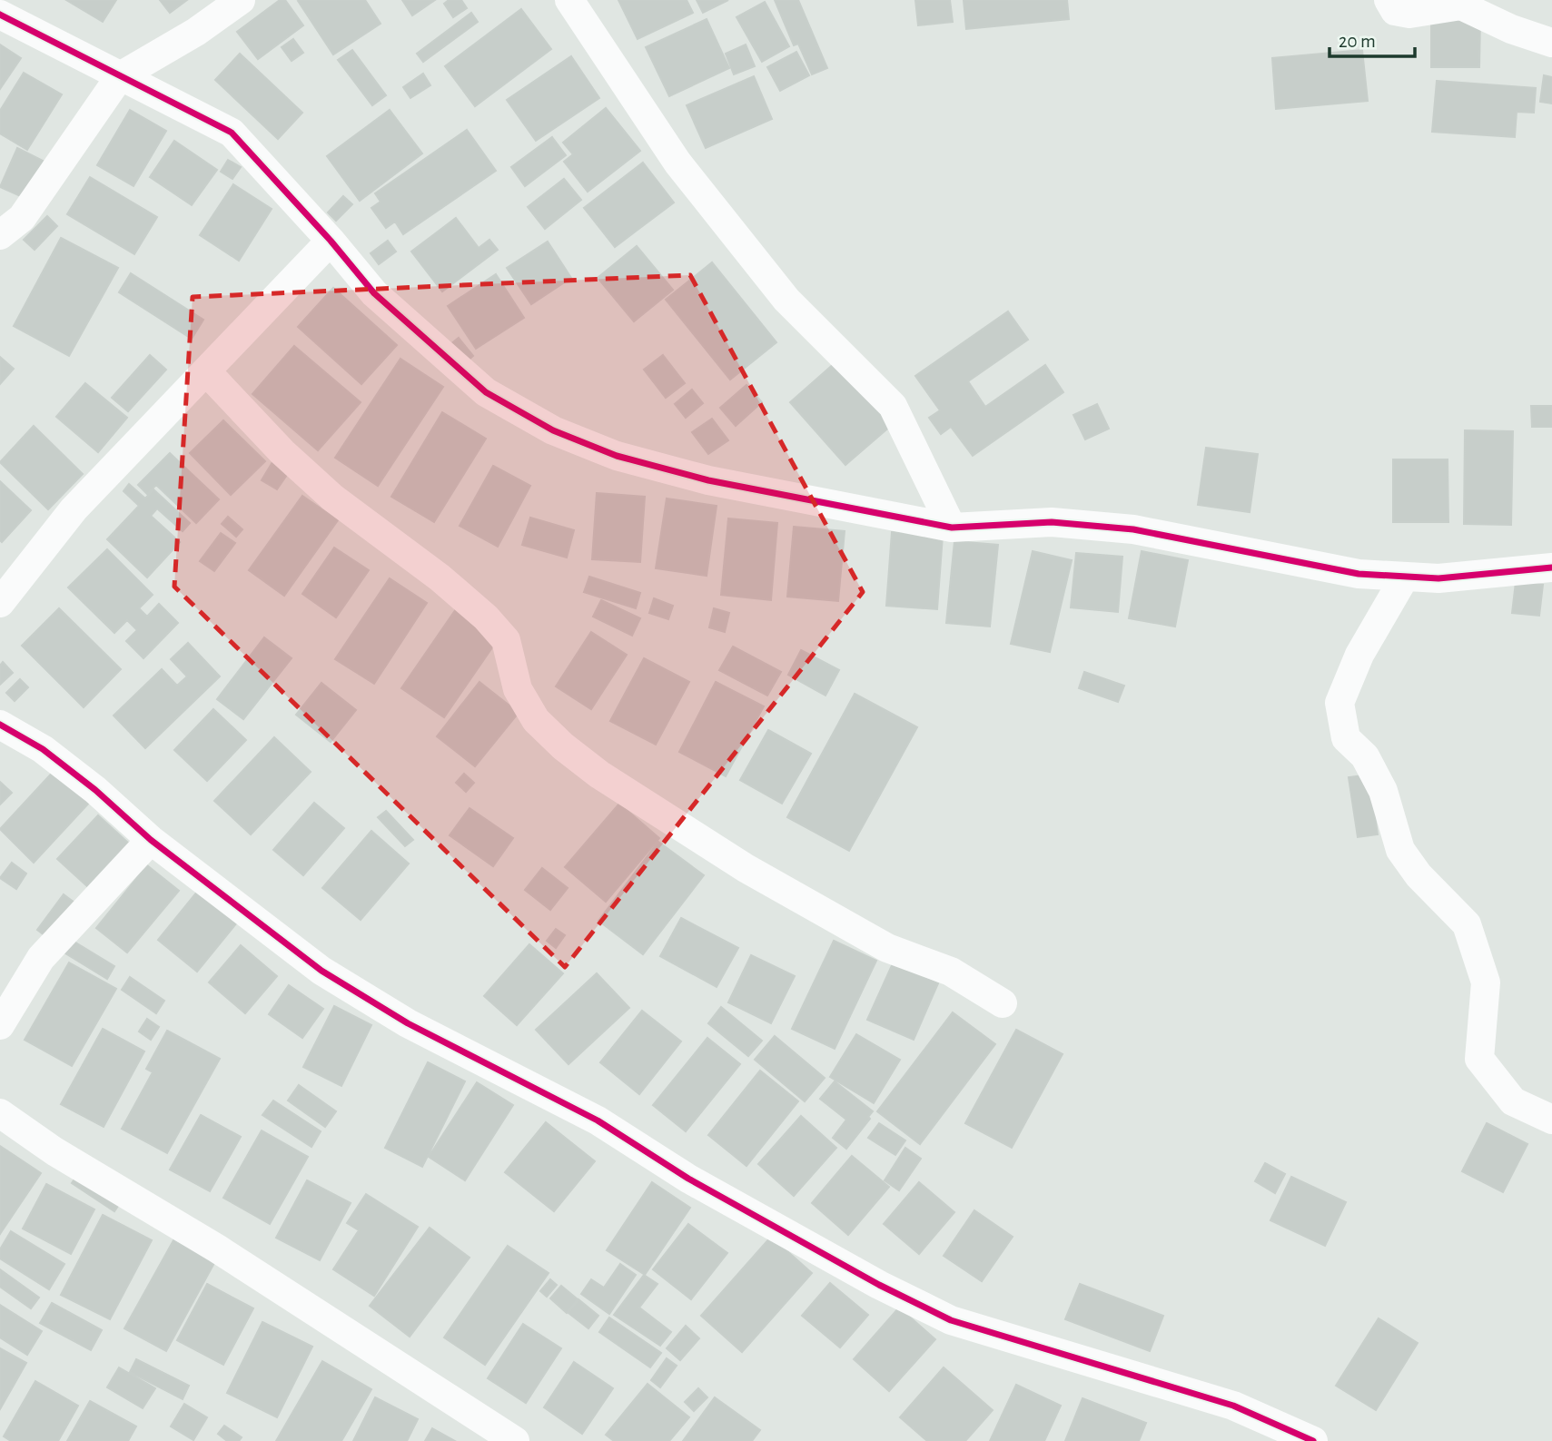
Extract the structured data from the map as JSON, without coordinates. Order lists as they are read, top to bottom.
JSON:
{
  "scale_bar": "20 m"
}
